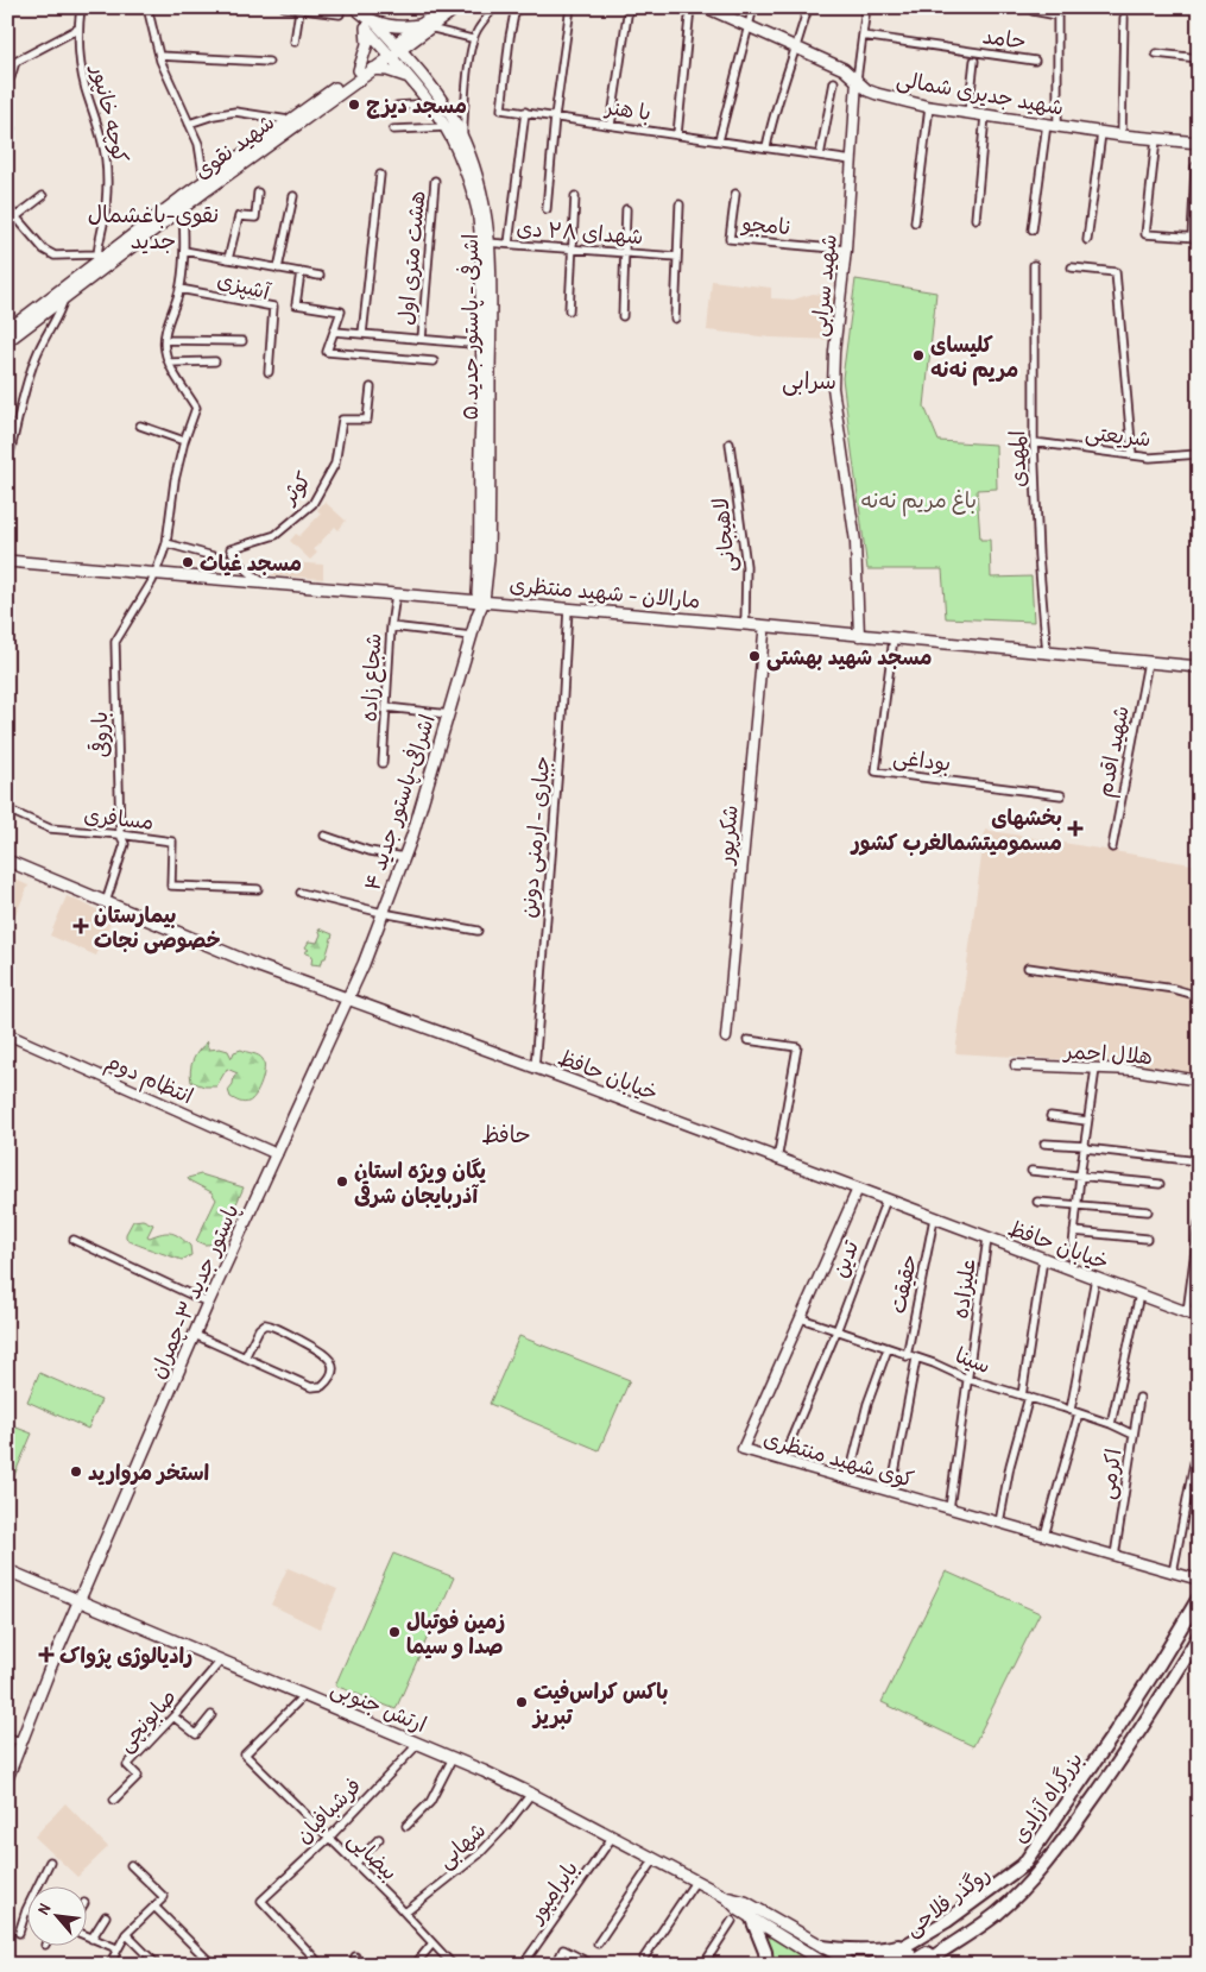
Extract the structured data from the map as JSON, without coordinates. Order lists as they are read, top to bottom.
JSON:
{
  "streets": {
    "highway": ["بزرگراه آزادی", "روگذر فلاحی"],
    "main road": [
      "شهید جدیری شمالی",
      "شهید نقوی",
      "اشرفی - پاستور جدید ۵",
      "مارالان - شهید منتظری",
      "اشرافی-پاستور جدید ۴",
      "خیابان حافظ",
      "پاستور جدید ۳-چمران",
      "ارتش جنوبی"
    ],
    "street": [
      "حامد",
      "با هنر",
      "کوچه خانپور",
      "نامجو",
      "شهدای ۲۸ دی",
      "هشت متری اول",
      "آشپزی",
      "شهید سرابی",
      "شریعتی",
      "المهدی",
      "کوثر",
      "لاهیجانی",
      "شجاع زاده",
      "باروقی",
      "شهید اقدم",
      "بوداغی",
      "مسافری",
      "شکرپور",
      "جباری - ارمنی دونن",
      "هلال احمر",
      "انتظام دوم",
      "تدین",
      "حقیقت",
      "علیزاده",
      "سینا",
      "کوی شهید منتظری",
      "اکرمی",
      "صابونچی",
      "فرشبافیان",
      "شهابی",
      "بیضایی",
      "بایرامپور"
    ]
  },
  "crossings": [
    ["شهید جدیری شمالی", "شهید سرابی"],
    ["با هنر", "شهید سرابی"],
    ["کوچه خانپور", "شهید نقوی"],
    ["شهید نقوی", "اشرفی - پاستور جدید ۵"],
    ["نامجو", "شهید سرابی"],
    ["شهدای ۲۸ دی", "اشرفی - پاستور جدید ۵"],
    ["شهید سرابی", "مارالان - شهید منتظری"],
    ["اشرفی - پاستور جدید ۵", "مارالان - شهید منتظری"],
    ["اشرفی - پاستور جدید ۵", "اشرافی-پاستور جدید ۴"],
    ["شریعتی", "المهدی"],
    ["المهدی", "مارالان - شهید منتظری"],
    ["لاهیجانی", "مارالان - شهید منتظری"],
    ["مارالان - شهید منتظری", "شجاع زاده"],
    ["مارالان - شهید منتظری", "باروقی"],
    ["مارالان - شهید منتظری", "شهید اقدم"],
    ["مارالان - شهید منتظری", "بوداغی"],
    ["مارالان - شهید منتظری", "اشرافی-پاستور جدید ۴"],
    ["مارالان - شهید منتظری", "جباری - ارمنی دونن"],
    ["باروقی", "مسافری"],
    ["باروقی", "خیابان حافظ"],
    ["اشرافی-پاستور جدید ۴", "خیابان حافظ"],
    ["اشرافی-پاستور جدید ۴", "پاستور جدید ۳-چمران"],
    ["جباری - ارمنی دونن", "خیابان حافظ"],
    ["خیابان حافظ", "تدین"],
    ["خیابان حافظ", "حقیقت"],
    ["خیابان حافظ", "علیزاده"],
    ["خیابان حافظ", "پاستور جدید ۳-چمران"],
    ["خیابان حافظ", "کوی شهید منتظری"],
    ["انتظام دوم", "پاستور جدید ۳-چمران"],
    ["تدین", "سینا"],
    ["حقیقت", "سینا"],
    ["علیزاده", "سینا"],
    ["علیزاده", "کوی شهید منتظری"],
    ["پاستور جدید ۳-چمران", "ارتش جنوبی"],
    ["سینا", "کوی شهید منتظری"],
    ["سینا", "اکرمی"],
    ["کوی شهید منتظری", "اکرمی"],
    ["ارتش جنوبی", "صابونچی"],
    ["ارتش جنوبی", "فرشبافیان"],
    ["ارتش جنوبی", "شهابی"],
    ["ارتش جنوبی", "بیضایی"],
    ["ارتش جنوبی", "بایرامپور"],
    ["بزرگراه آزادی", "روگذر فلاحی"],
    ["فرشبافیان", "بیضایی"],
    ["شهابی", "بیضایی"]
  ],
  "districts": ["نقوی-باغشمال جدید", "سرابی", "حافظ"],
  "parks": ["باغ مریم نه‌نه"],
  "places": {
    "other": [
      "مسجد دیزج",
      "کلیسای مریم نه‌نه",
      "مسجد غیاث",
      "مسجد شهید بهشتی",
      "یگان ویژه استان آذربایجان شرقی",
      "استخر مروارید",
      "زمین فوتبال صدا و سیما",
      "باکس کراس‌فیت تبریز"
    ],
    "health": ["بخشهای مسمومیتشمالغرب کشور", "بیمارستان خصوصی نجات", "رادیالوژی پژواک"]
  },
  "north": "top left"
}
